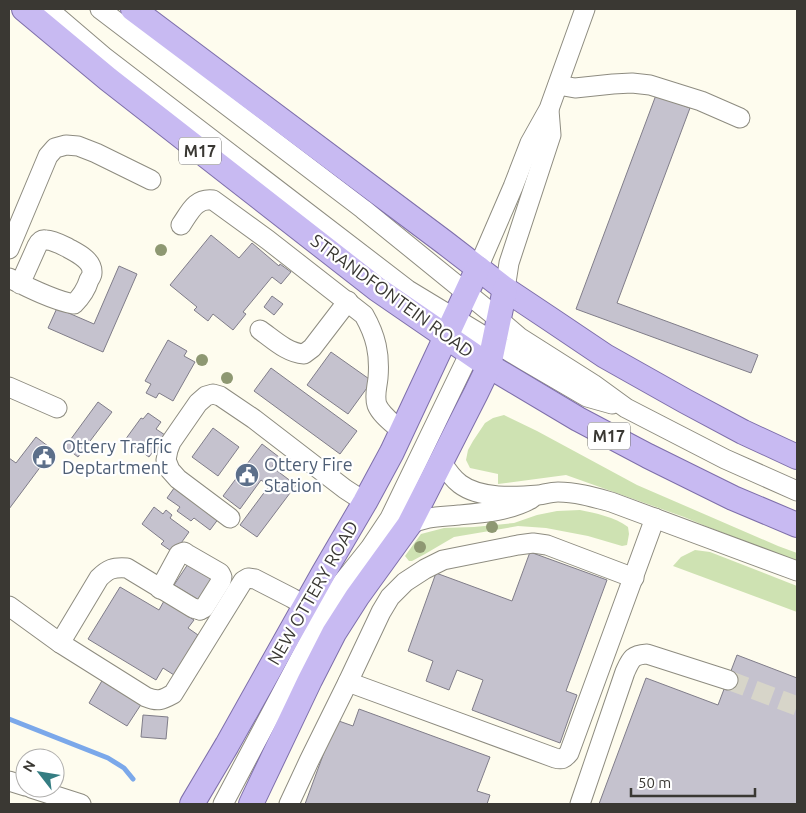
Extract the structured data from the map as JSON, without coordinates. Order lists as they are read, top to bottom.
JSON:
{
  "streets": {
    "main road": ["M17", "STRANDFONTEIN ROAD", "NEW OTTERY ROAD"]
  },
  "crossings": [
    ["STRANDFONTEIN ROAD", "NEW OTTERY ROAD"]
  ],
  "places": {
    "public building": ["Ottery Traffic Deptartment", "Ottery Fire Station"]
  },
  "scale_bar": "50 m",
  "north": "top left"
}
